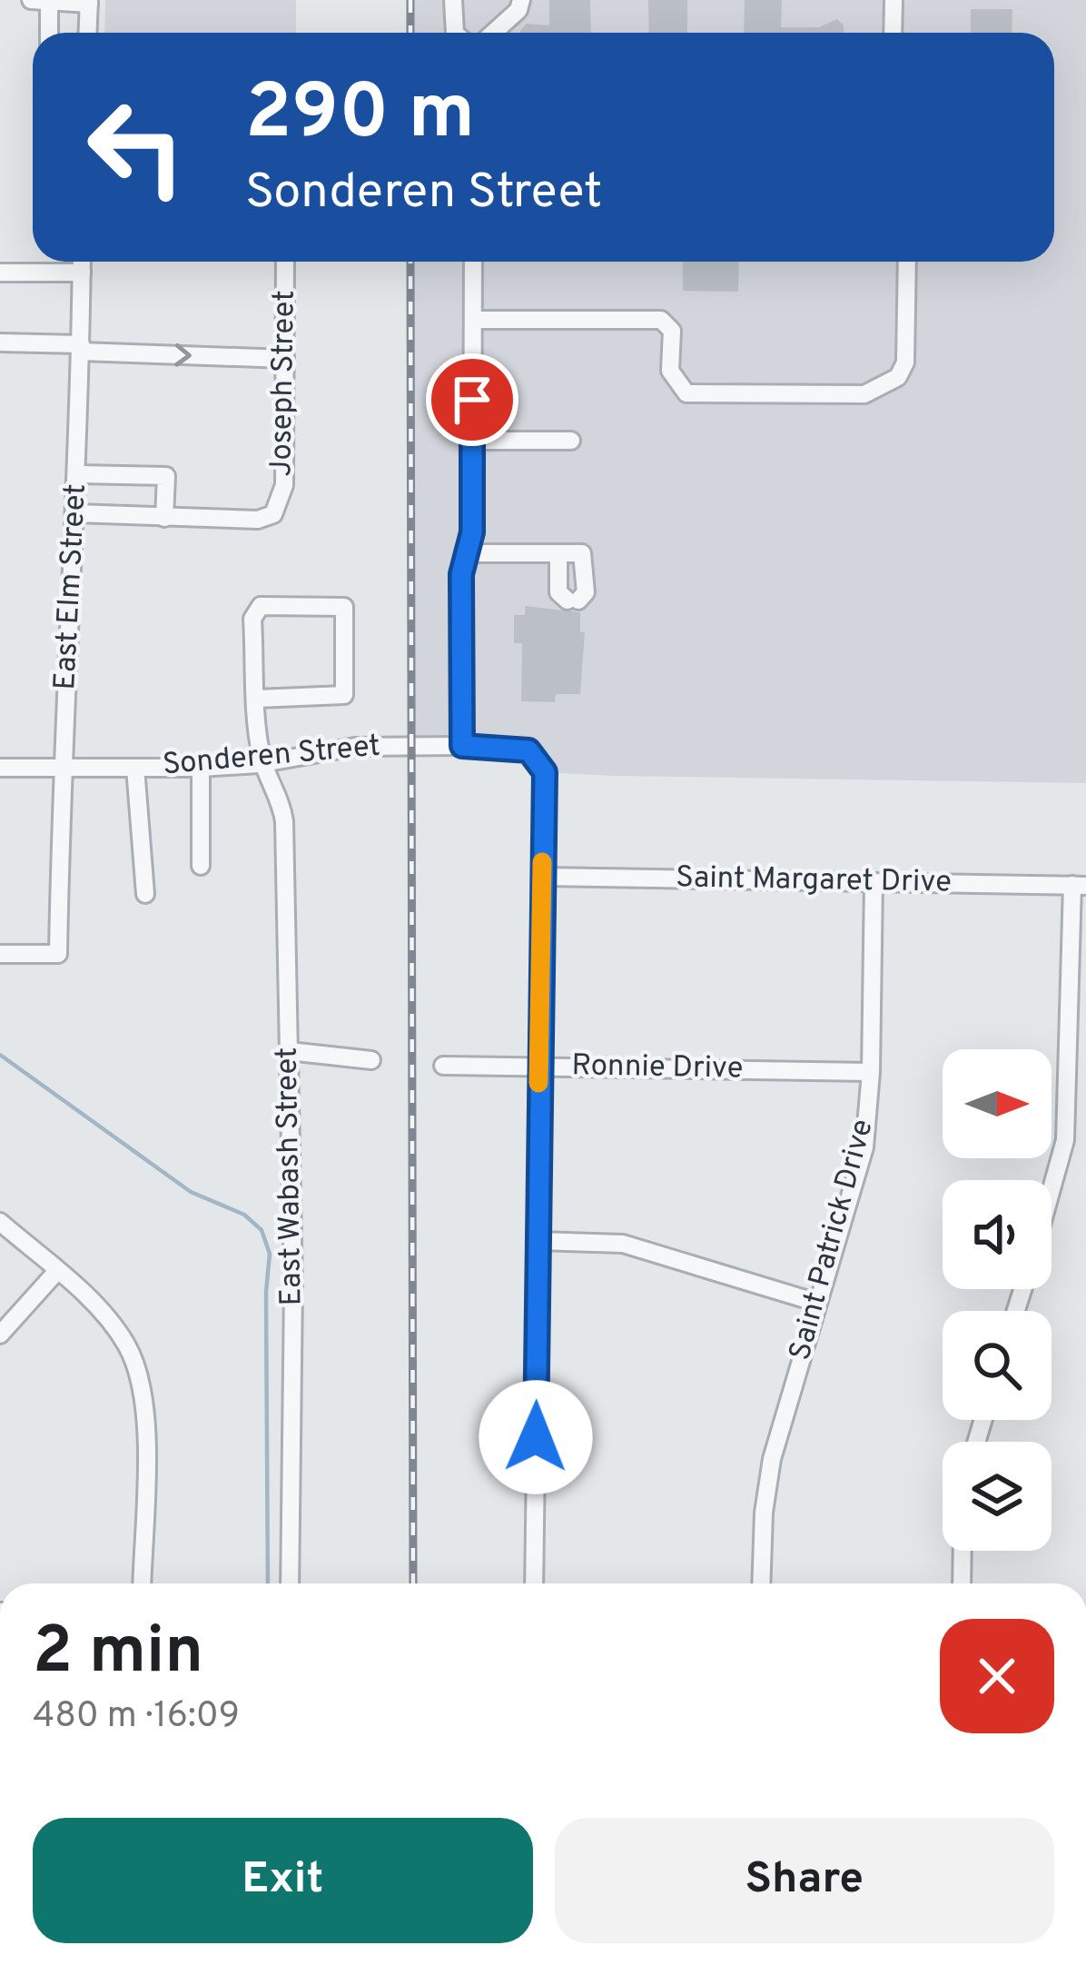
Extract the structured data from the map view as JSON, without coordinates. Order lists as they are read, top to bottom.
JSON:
{
  "streets": {
    "street": [
      "Joseph Street",
      "East Elm Street",
      "Sonderen Street",
      "Saint Margaret Drive",
      "Ronnie Drive",
      "East Wabash Street",
      "Saint Patrick Drive"
    ]
  },
  "crossings": [
    ["East Elm Street", "Sonderen Street"],
    ["Sonderen Street", "Saint Margaret Drive"],
    ["Sonderen Street", "East Wabash Street"],
    ["Saint Margaret Drive", "Saint Patrick Drive"],
    ["Ronnie Drive", "Saint Patrick Drive"]
  ],
  "north": "right",
  "page": {
    "turn": ["290 m", "Sonderen Street"],
    "heading": ["2 min", "480 m · 16:09"],
    "buttons": ["Exit", "Share"]
  }
}
